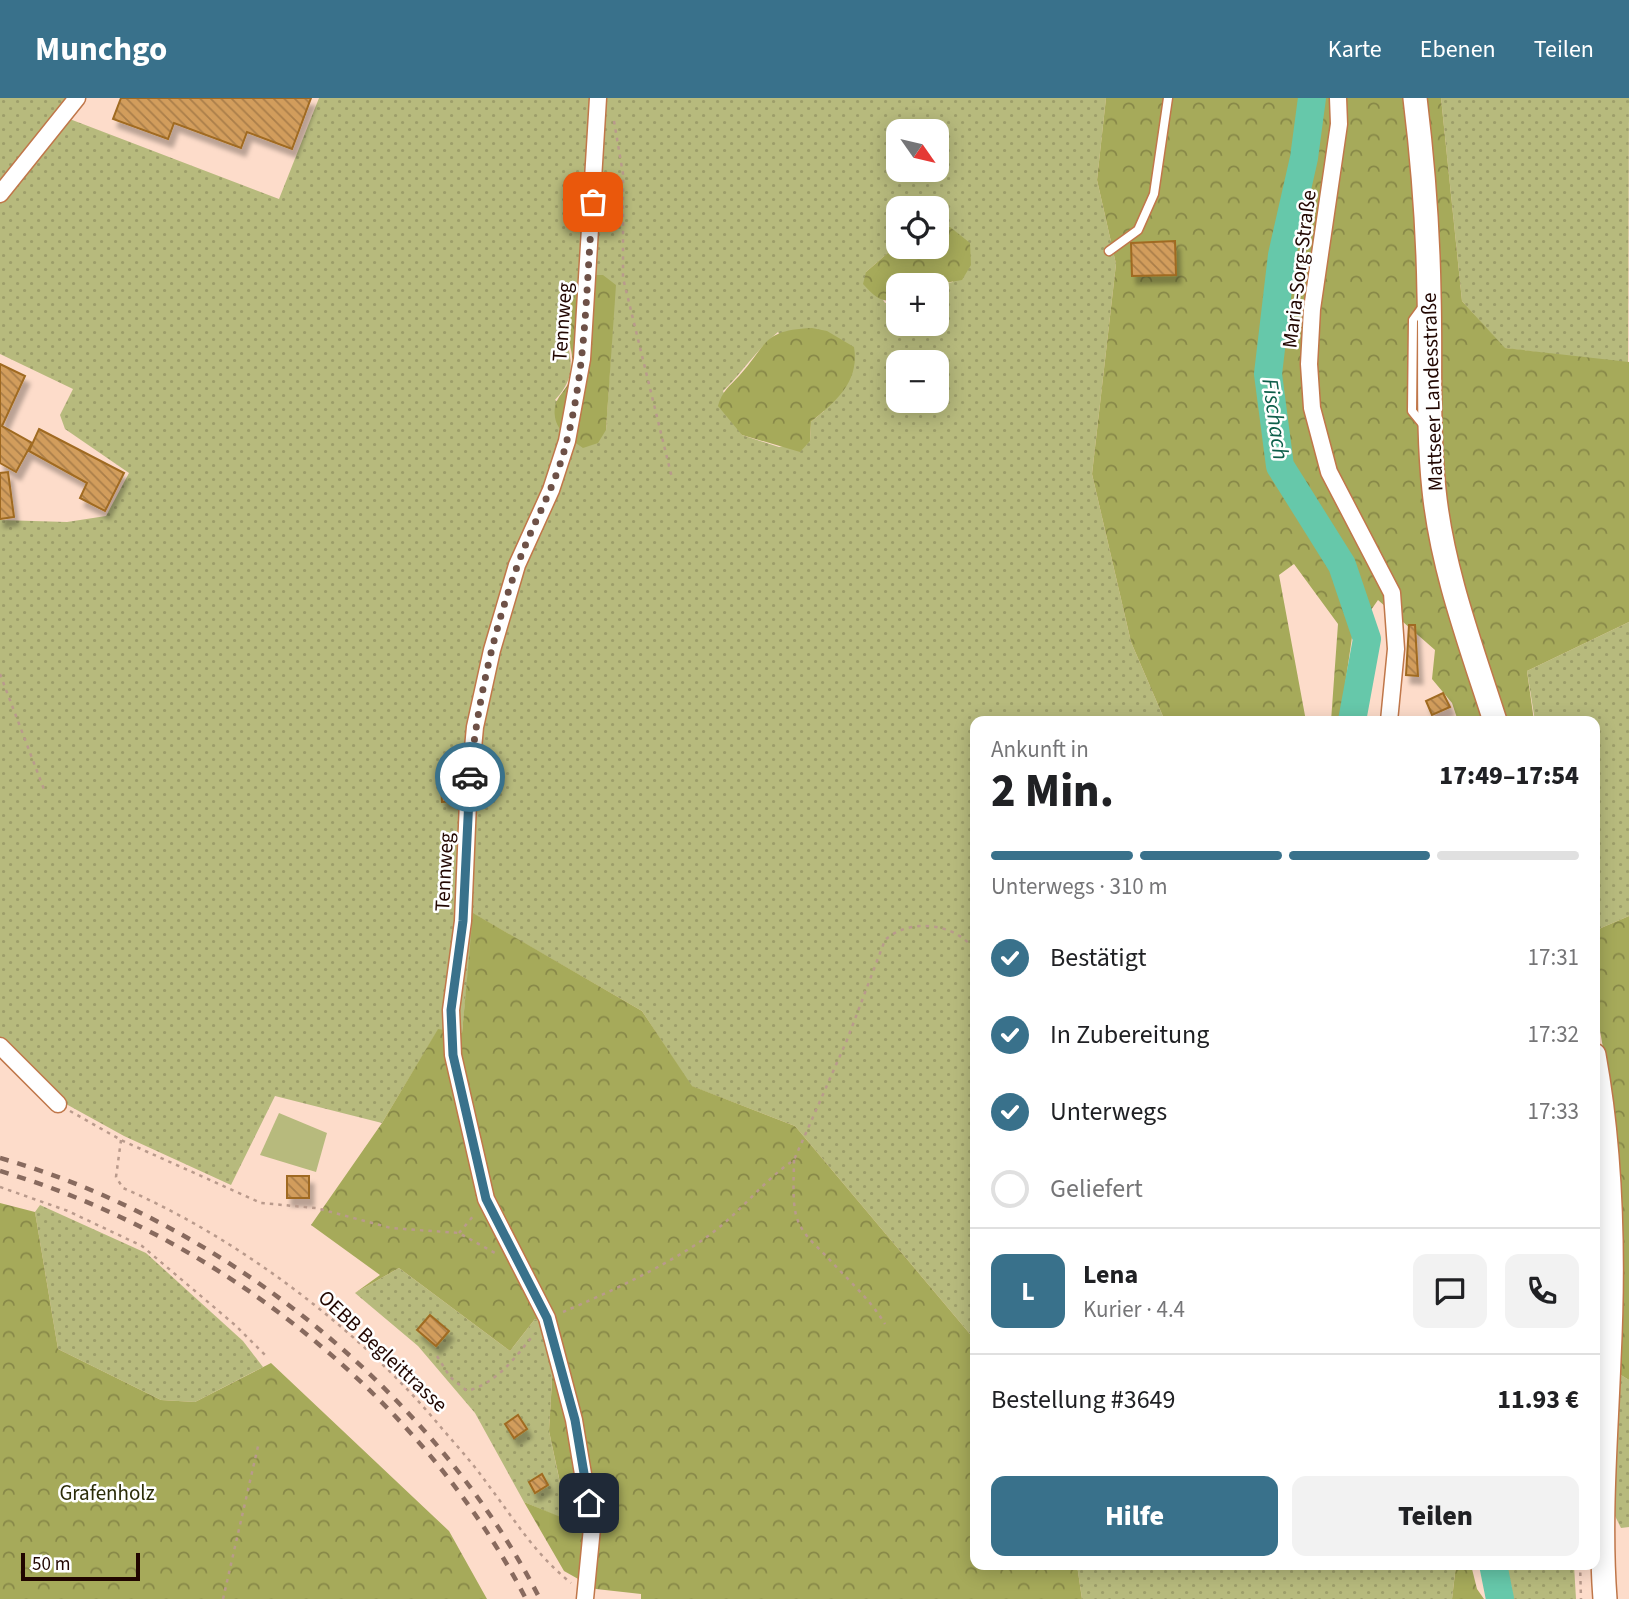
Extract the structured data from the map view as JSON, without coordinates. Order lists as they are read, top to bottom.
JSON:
{
  "streets": {
    "main road": ["Mattseer Landesstraße"],
    "street": ["Maria-Sorg-Straße", "Tennweg"],
    "path": ["OEBB Begleittrasse"]
  },
  "crossings": [
    ["Tennweg", "OEBB Begleittrasse"]
  ],
  "water": ["Fischach"],
  "parks": ["Grafenholz"],
  "scale_bar": "50 m",
  "north": "bottom right",
  "page": {
    "header": "Munchgo",
    "nav": ["Karte", "Ebenen", "Teilen"],
    "map_buttons": ["+", "−"],
    "heading": ["2 Min.", "Ankunft in", "17:49–17:54"],
    "panel": [
      "Lena",
      "Kurier · 4.4",
      "Bestellung #3649",
      "11.93 €"
    ],
    "bar": "Unterwegs · 310 m",
    "list": [
      ["Bestätigt", "17:31"],
      ["In Zubereitung", "17:32"],
      ["Unterwegs", "17:33"],
      "Geliefert"
    ],
    "round": "L",
    "buttons": ["Hilfe", "Teilen"],
    "scale": "50 m"
  }
}
